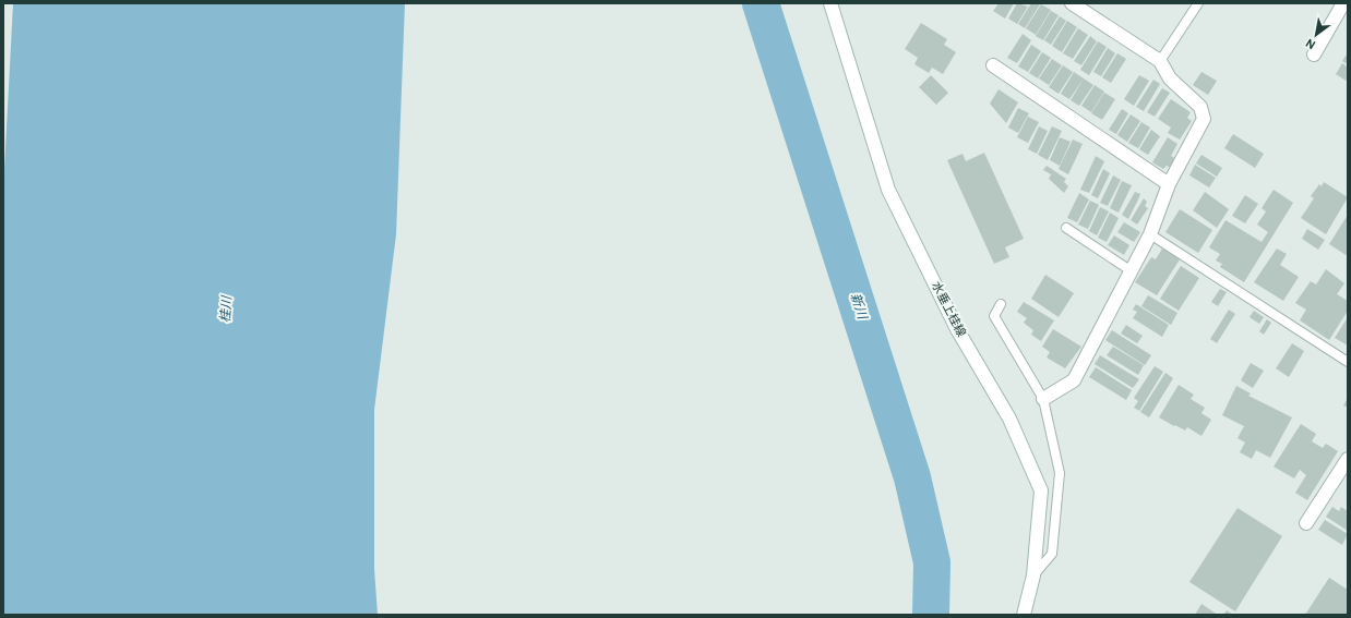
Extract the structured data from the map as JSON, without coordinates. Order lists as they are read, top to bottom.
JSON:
{
  "streets": {
    "street": ["水垂上桂線"]
  },
  "water": ["新川", "桂川"],
  "north": "bottom left"
}
